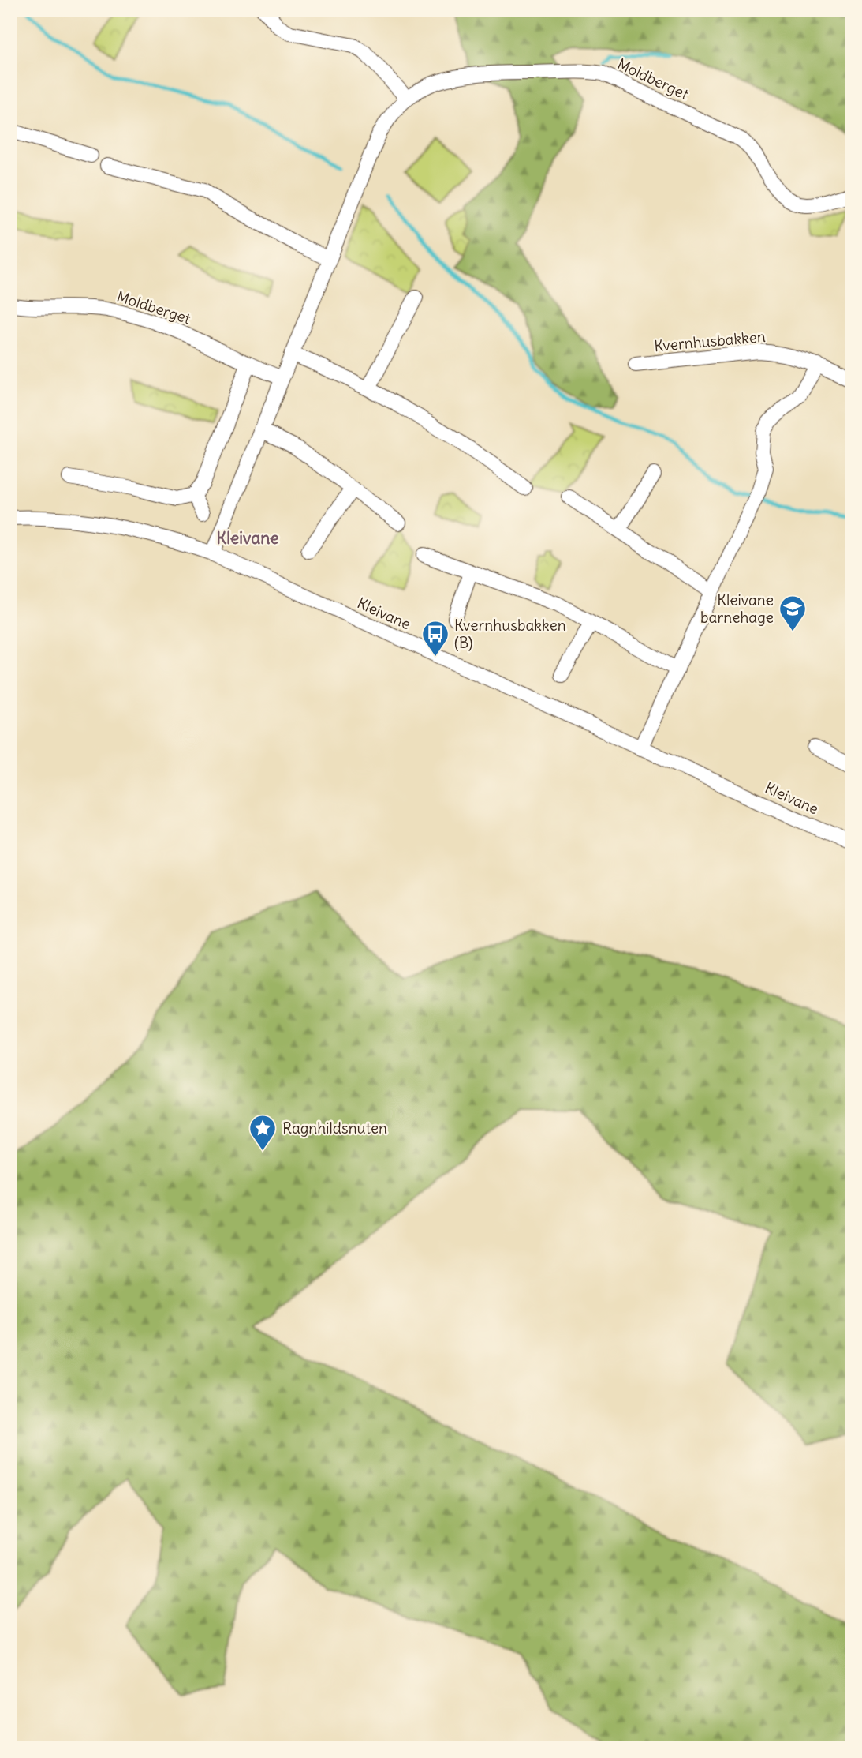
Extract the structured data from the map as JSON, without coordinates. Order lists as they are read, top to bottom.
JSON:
{
  "streets": {
    "street": ["Moldberget", "Kvernhusbakken", "Kleivane"]
  },
  "crossings": [
    ["Moldberget", "Kleivane"]
  ],
  "districts": ["Kleivane"],
  "places": {
    "school or university": ["Kleivane barnehage"],
    "bus stop": ["Kvernhusbakken (B)"],
    "place": ["Ragnhildsnuten"]
  }
}
